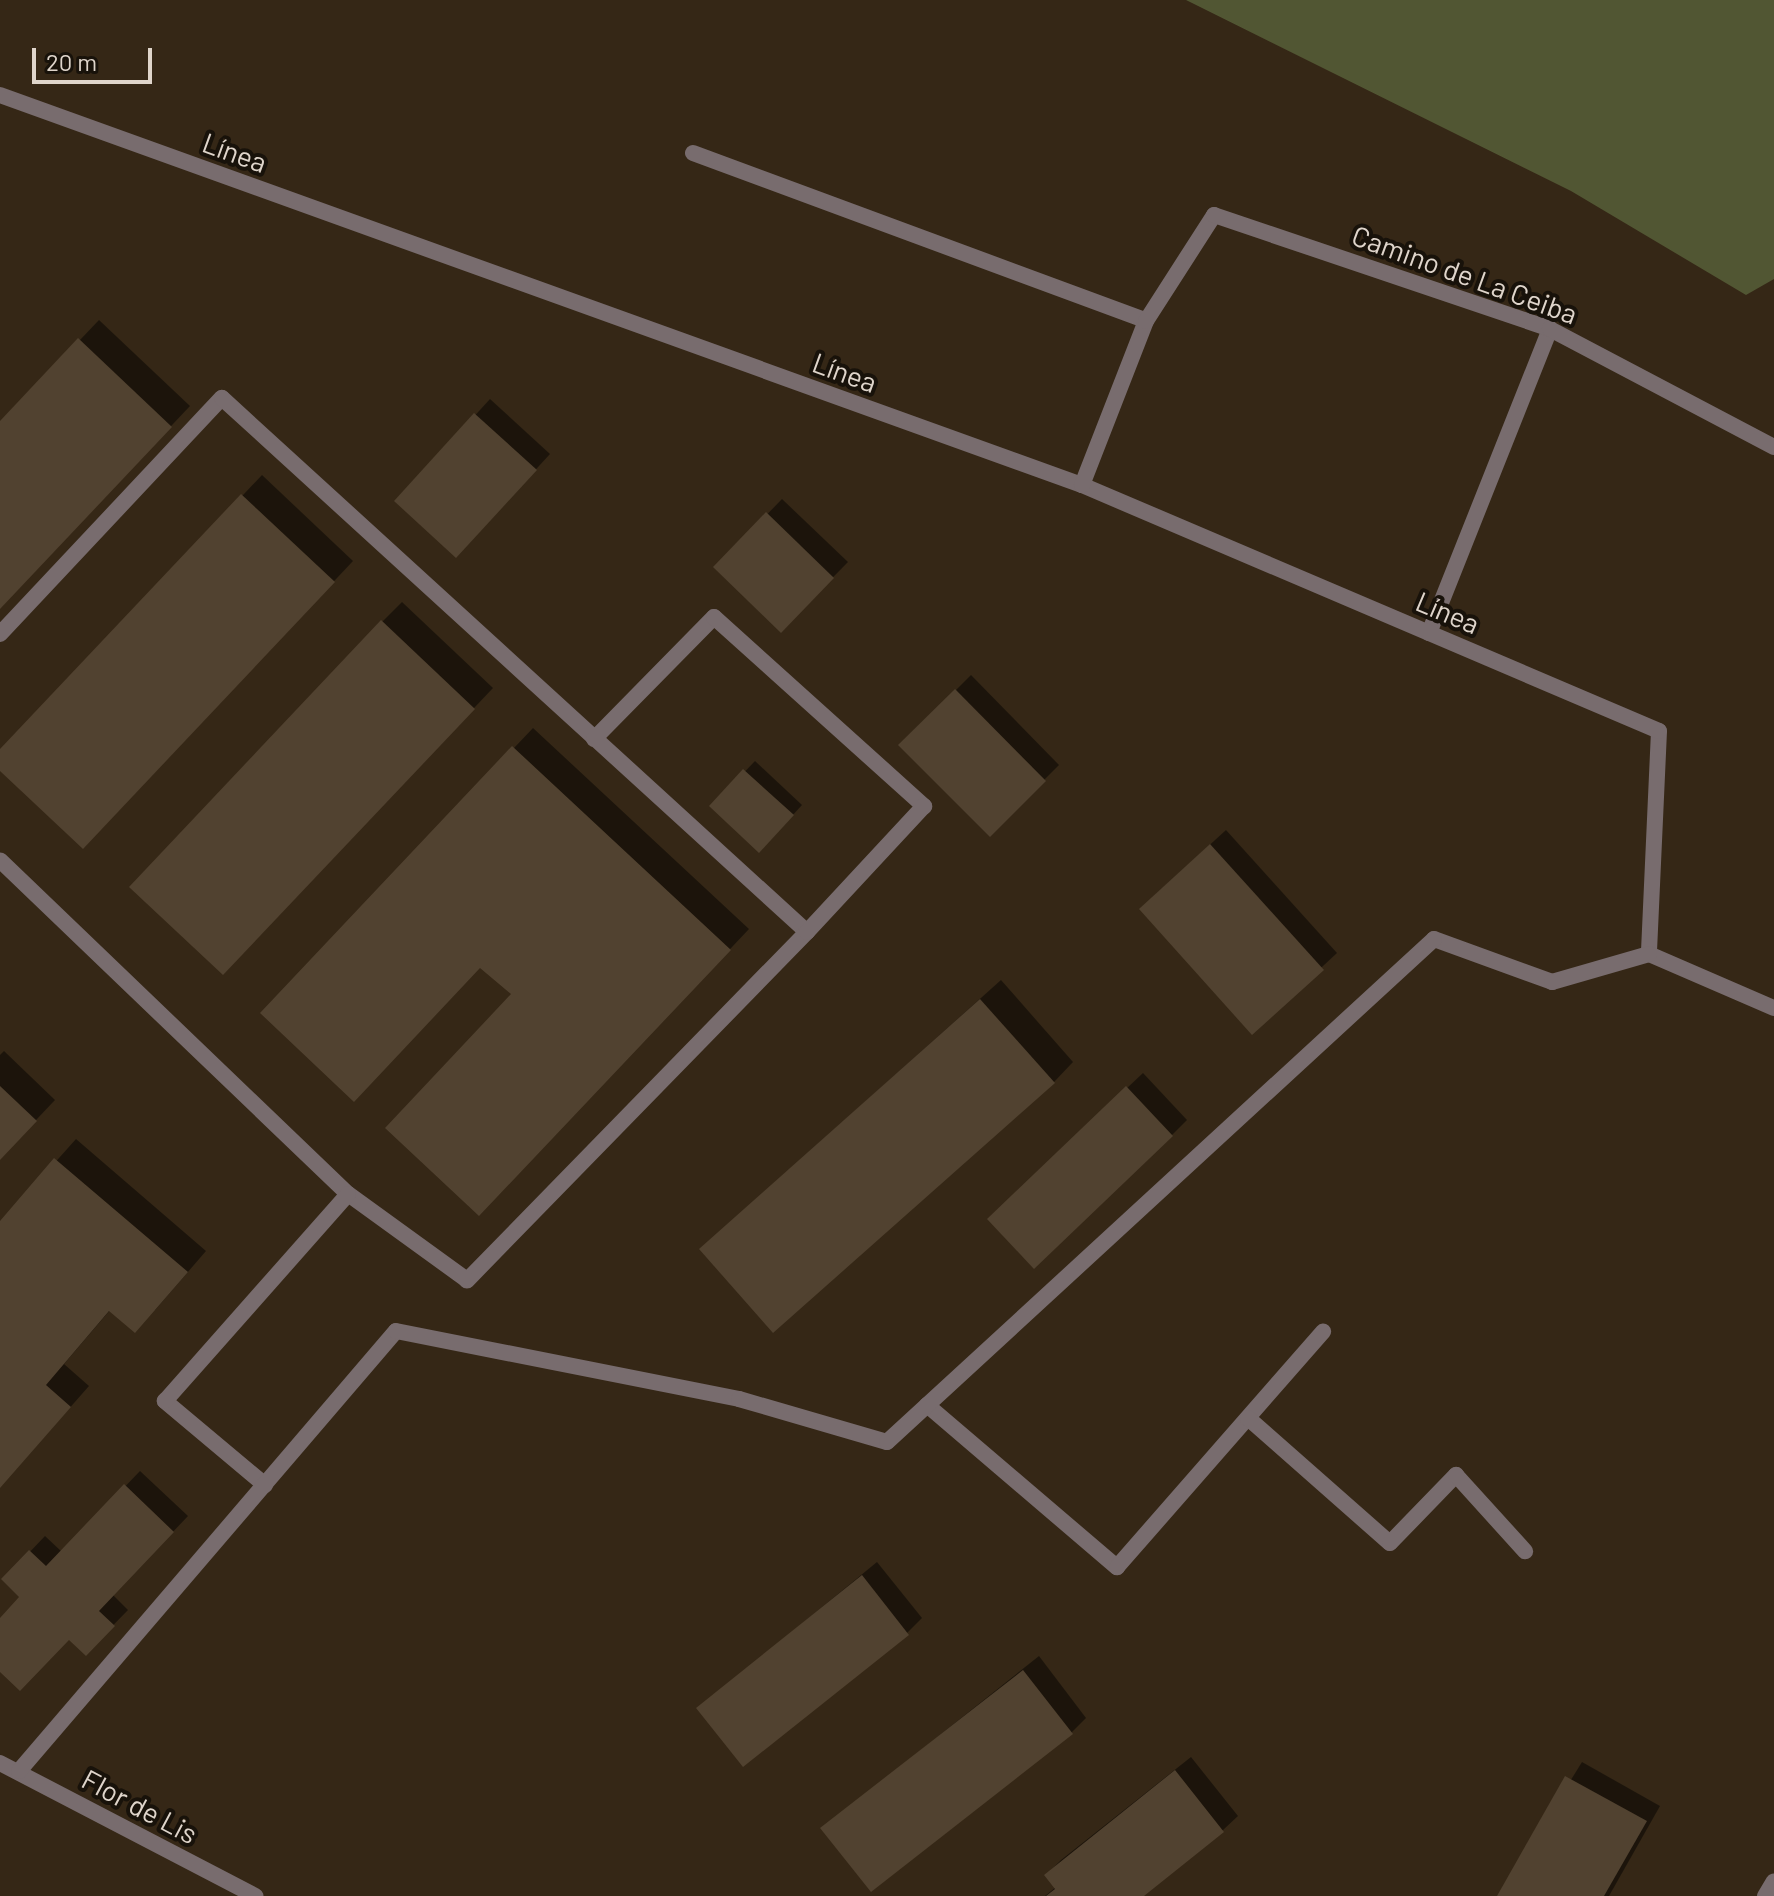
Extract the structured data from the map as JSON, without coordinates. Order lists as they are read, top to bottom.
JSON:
{
  "streets": {
    "street": ["Línea", "Camino de La Ceiba", "Flor de Lis"]
  },
  "scale_bar": "20 m"
}
